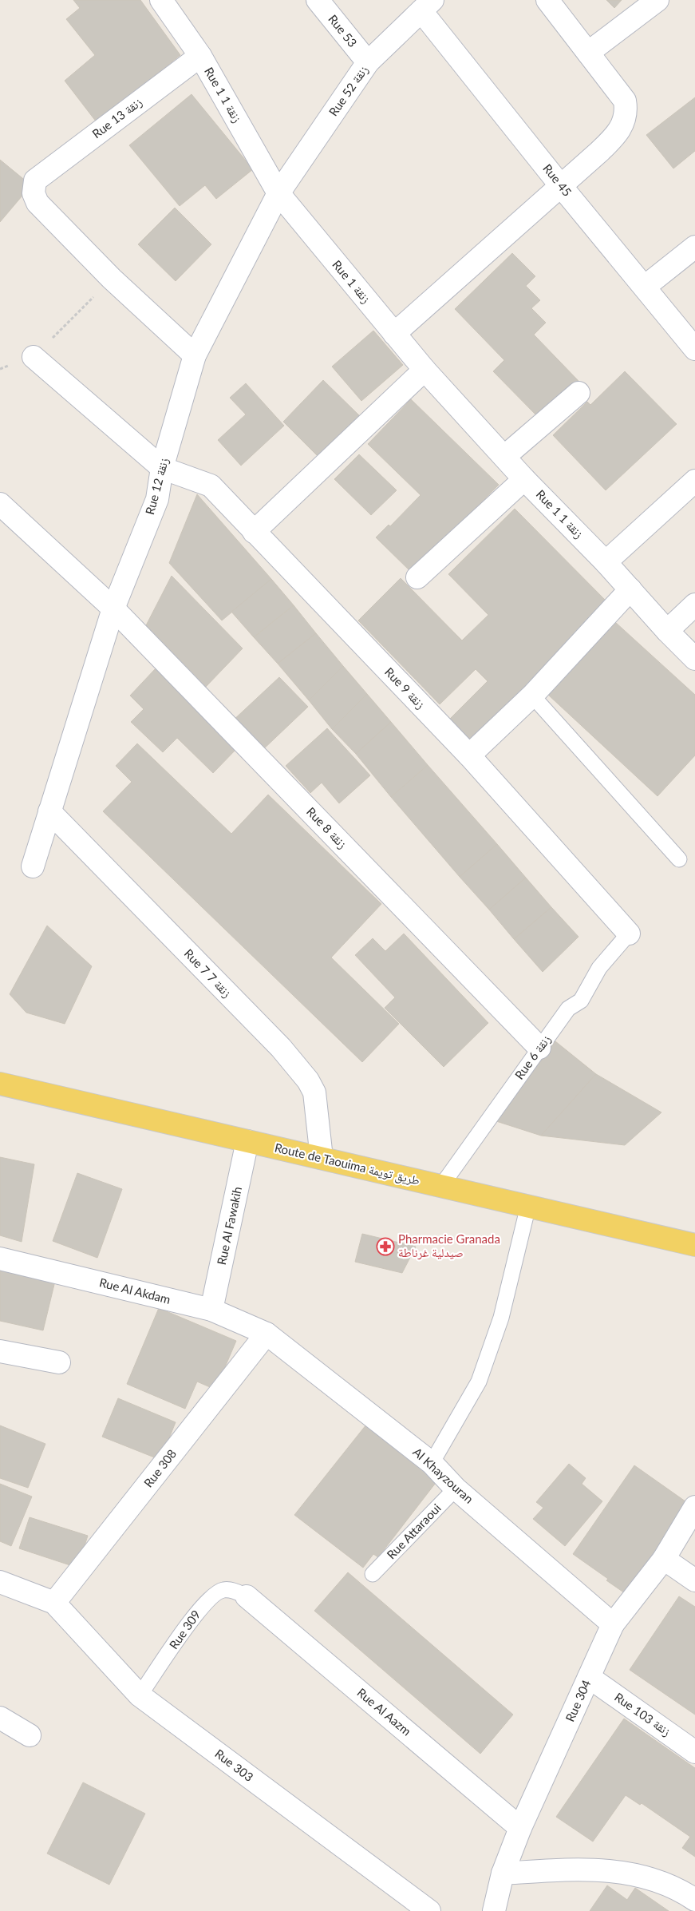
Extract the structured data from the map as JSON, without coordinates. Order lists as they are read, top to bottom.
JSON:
{
  "streets": {
    "main road": ["Route de Taouima طريق تويمة"],
    "street": [
      "Rue 53",
      "Rue 52 زنقة",
      "Rue 1 زنقة 1",
      "Rue 13 زنقة",
      "Rue 45",
      "Rue 1 زنقة",
      "Rue 12 زنقة",
      "Rue 9 زنقة",
      "Rue 8 زنقة",
      "Rue 7 زنقة 7",
      "Rue Al Fawakih",
      "Rue Al Akdam",
      "Rue 308",
      "Al Khayzouran",
      "Rue 304",
      "Rue Al Aazm",
      "Rue 103 زنقة",
      "Rue 303"
    ],
    "lane": ["Rue 6 زنقة", "Rue Attaraoui", "Rue 309"]
  },
  "crossings": [
    ["Rue 53", "Rue 52 زنقة"],
    ["Rue 52 زنقة", "Rue 1 زنقة 1"],
    ["Rue 52 زنقة", "Rue 45"],
    ["Rue 52 زنقة", "Rue 1 زنقة"],
    ["Rue 52 زنقة", "Rue 12 زنقة"],
    ["Rue 1 زنقة 1", "Rue 13 زنقة"],
    ["Rue 1 زنقة 1", "Rue 1 زنقة"],
    ["Rue 1 زنقة 1", "Rue 12 زنقة"],
    ["Rue 1 زنقة", "Rue 12 زنقة"],
    ["Rue 12 زنقة", "Rue 9 زنقة"],
    ["Rue 12 زنقة", "Rue 8 زنقة"],
    ["Rue 12 زنقة", "Rue 7 زنقة 7"],
    ["Rue 9 زنقة", "Rue 6 زنقة"],
    ["Rue 8 زنقة", "Rue 6 زنقة"],
    ["Rue 7 زنقة 7", "Route de Taouima طريق تويمة"],
    ["Rue 6 زنقة", "Route de Taouima طريق تويمة"],
    ["Route de Taouima طريق تويمة", "Rue Al Fawakih"],
    ["Rue Al Fawakih", "Rue Al Akdam"],
    ["Rue Al Akdam", "Rue 308"],
    ["Rue Al Akdam", "Al Khayzouran"],
    ["Rue 308", "Al Khayzouran"],
    ["Rue 308", "Rue 303"],
    ["Al Khayzouran", "Rue Attaraoui"],
    ["Al Khayzouran", "Rue 304"],
    ["Rue 309", "Rue Al Aazm"],
    ["Rue 309", "Rue 303"],
    ["Rue 304", "Rue Al Aazm"],
    ["Rue 304", "Rue 103 زنقة"]
  ],
  "places": {
    "pharmacy": ["Pharmacie Granada صيدلية غرناطة"]
  }
}
